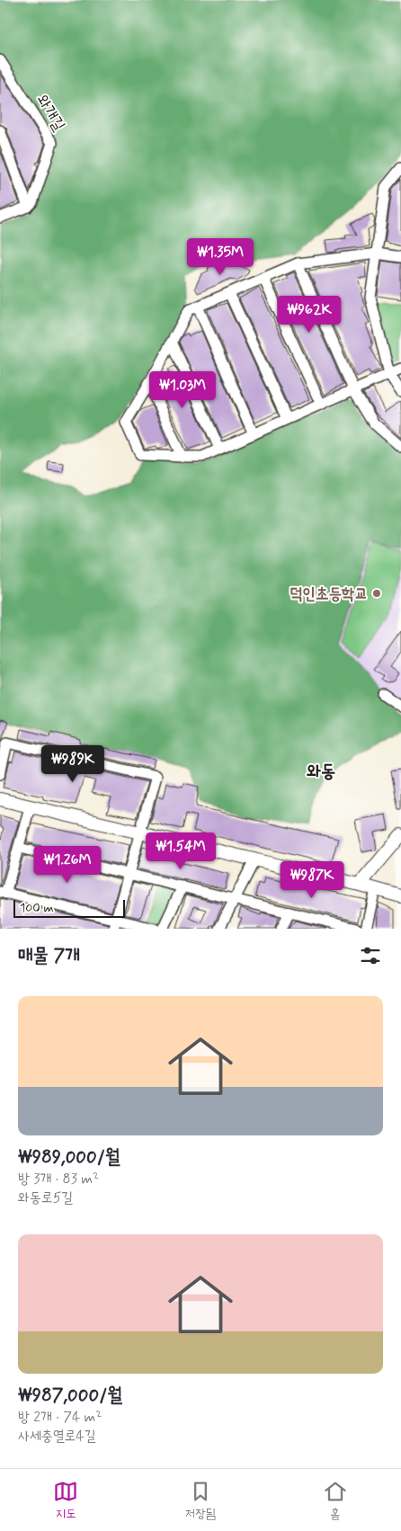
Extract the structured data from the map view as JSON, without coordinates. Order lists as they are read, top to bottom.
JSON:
{
  "streets": {
    "street": ["와개길"]
  },
  "districts": ["와동"],
  "places": ["덕인초등학교"],
  "scale_bar": "100 m",
  "page": {
    "price": [
      "₩1.35M",
      "₩962K",
      "₩1.03M",
      "₩989K",
      "₩1.54M",
      "₩1.26M",
      "₩987K"
    ],
    "scale": "100 m",
    "heading": "매물 7개",
    "list": [
      {
        "name": "₩989,000/월",
        "note": "방 3개 · 83 m² · 와동로5길"
      },
      {
        "name": "₩987,000/월",
        "note": "방 2개 · 74 m² · 사세충열로4길"
      }
    ],
    "tabs": ["지도", "저장됨", "홈"]
  }
}
